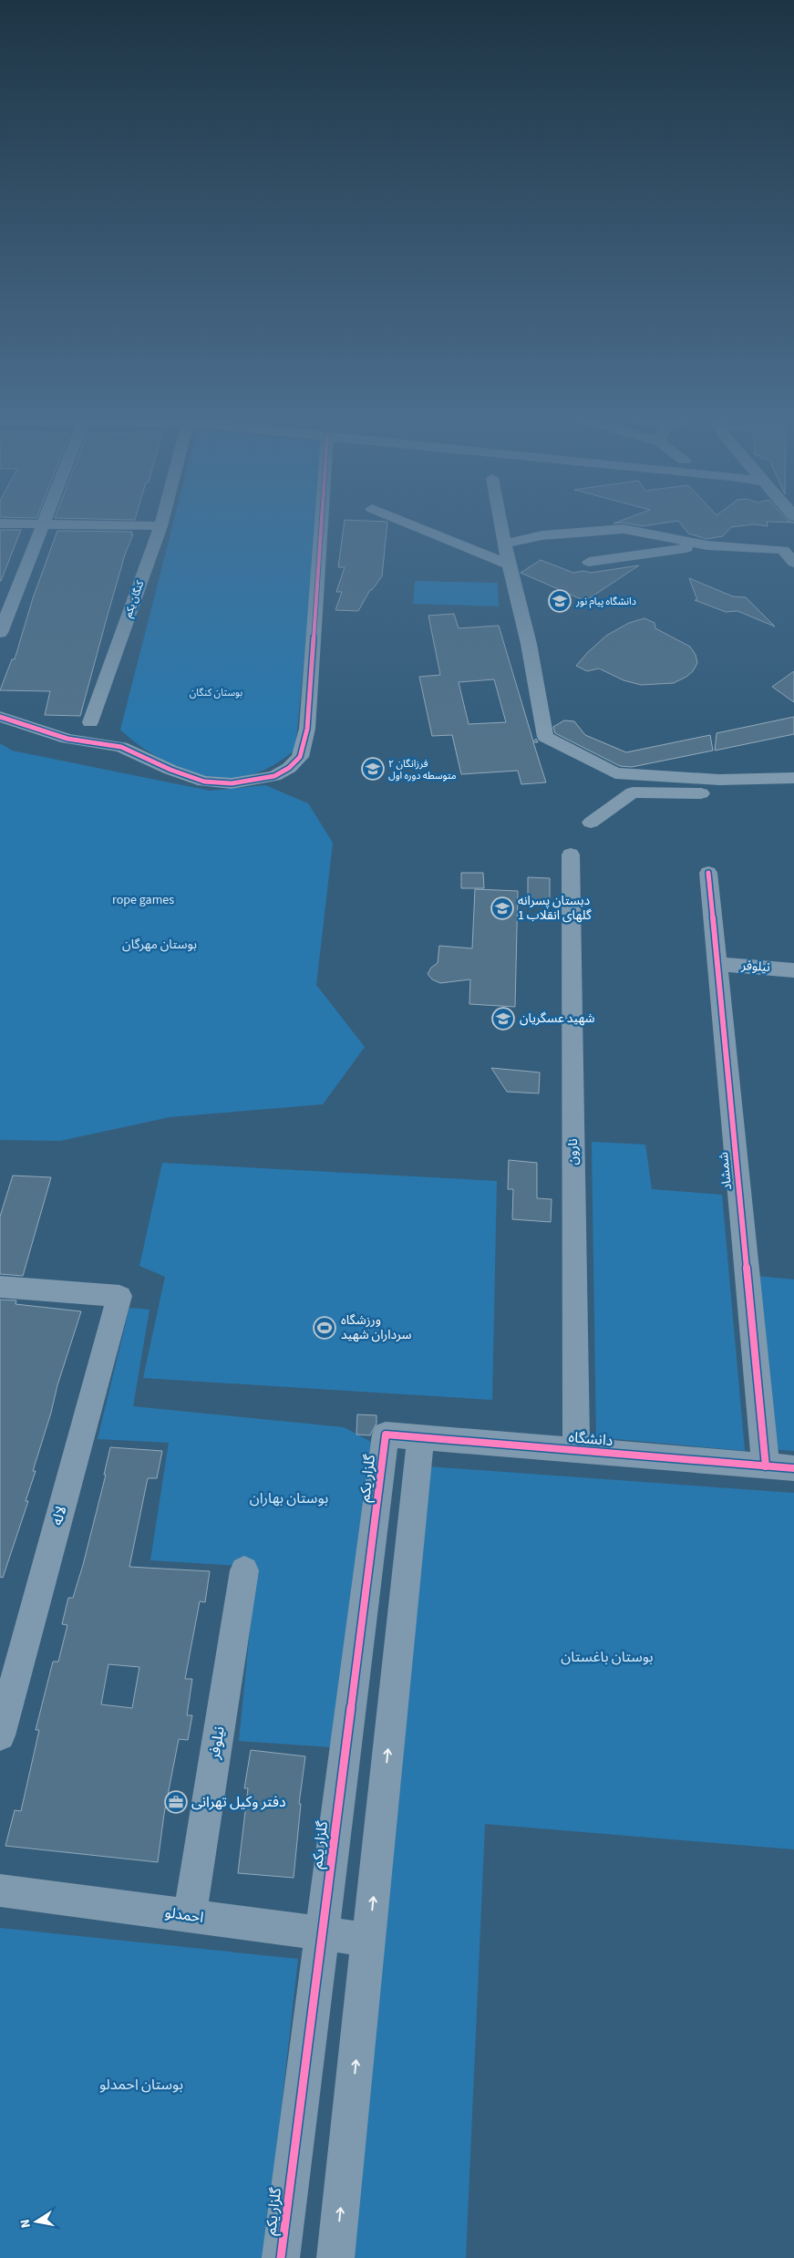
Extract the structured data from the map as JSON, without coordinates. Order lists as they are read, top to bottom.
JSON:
{
  "streets": {
    "street": [
      "کنگان یکم",
      "نیلوفر",
      "نارون",
      "شمشاد",
      "دانشگاه",
      "گلزار یکم",
      "لاله",
      "احمدلو"
    ]
  },
  "crossings": [
    ["نیلوفر", "شمشاد"],
    ["نیلوفر", "احمدلو"],
    ["نارون", "دانشگاه"],
    ["شمشاد", "دانشگاه"],
    ["دانشگاه", "گلزار یکم"],
    ["گلزار یکم", "احمدلو"]
  ],
  "parks": [
    "بوستان کنگان",
    "rope games",
    "بوستان مهرگان",
    "بوستان بهاران",
    "بوستان باغستان",
    "بوستان احمدلو"
  ],
  "places": {
    "school or university": [
      "دانشگاه پیام نور",
      "فرزانگان ۲ متوسطه دوره اول",
      "دبستان پسرانه گلهای انقلاب 1",
      "شهید عسگریان"
    ],
    "sports": ["ورزشگاه سرداران شهید"],
    "office": ["دفتر وکیل تهرانی"]
  },
  "north": "left"
}
